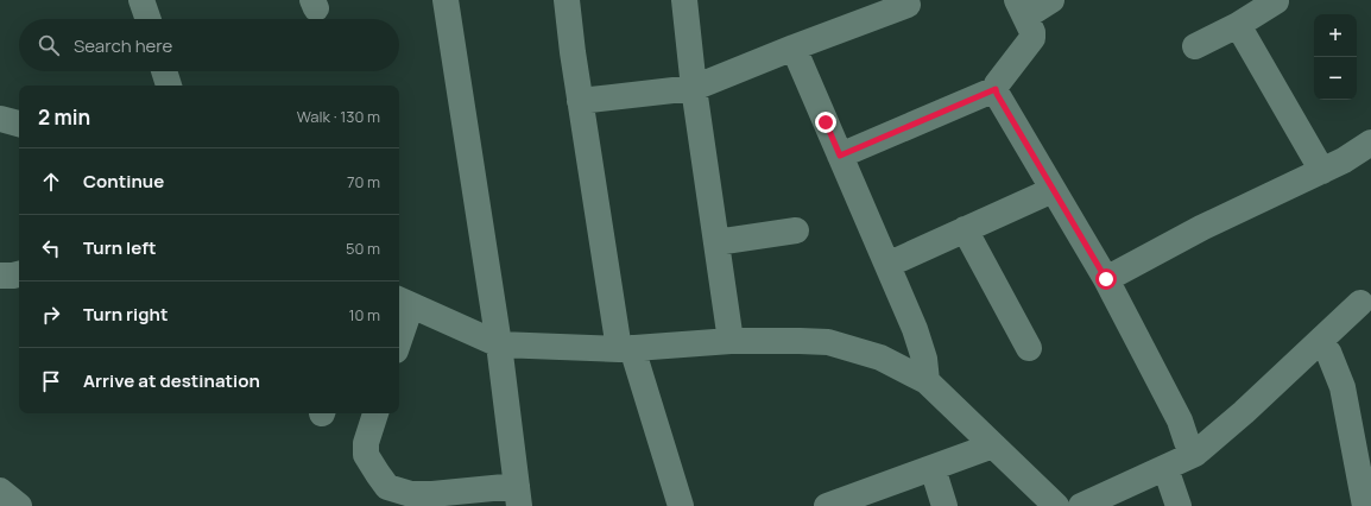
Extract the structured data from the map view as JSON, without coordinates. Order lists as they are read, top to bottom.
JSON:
{
  "page": {
    "map_buttons": ["+", "−"],
    "search": "Search here",
    "heading": ["2 min", "Walk · 130 m"],
    "list": [
      ["Continue", "70 m"],
      ["Turn left", "50 m"],
      ["Turn right", "10 m"],
      "Arrive at destination"
    ]
  }
}
